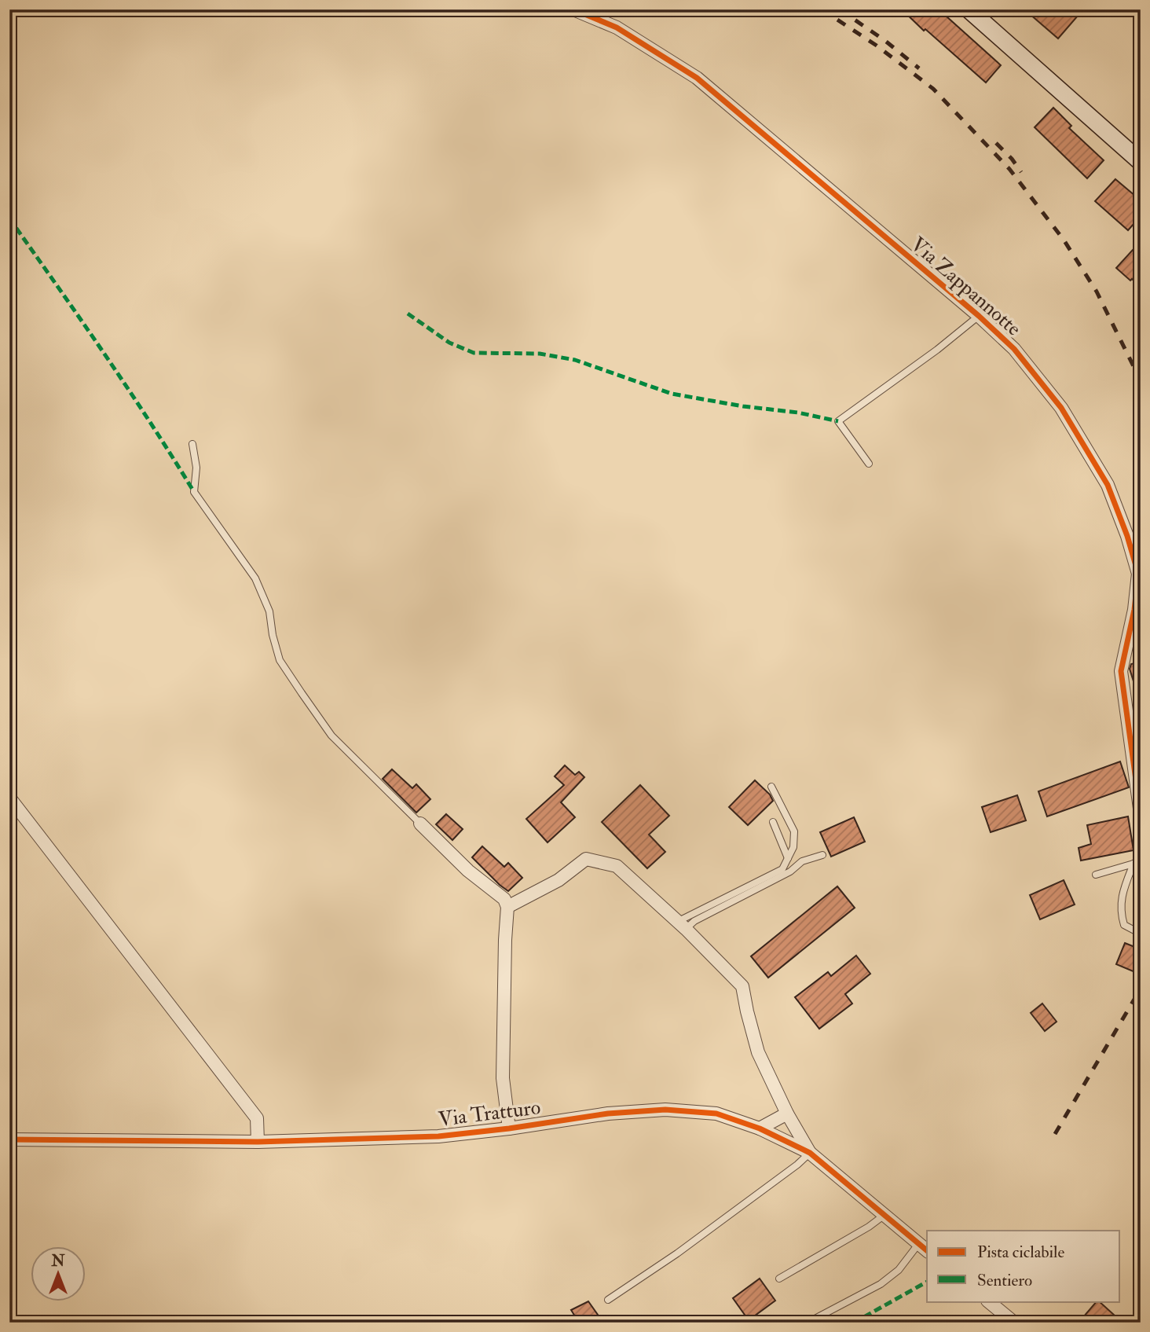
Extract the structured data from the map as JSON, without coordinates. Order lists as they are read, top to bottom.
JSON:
{
  "streets": {
    "street": ["Via Zappannotte", "Via Tratturo"]
  },
  "legend": ["Pista ciclabile", "Sentiero"],
  "north": "top"
}
